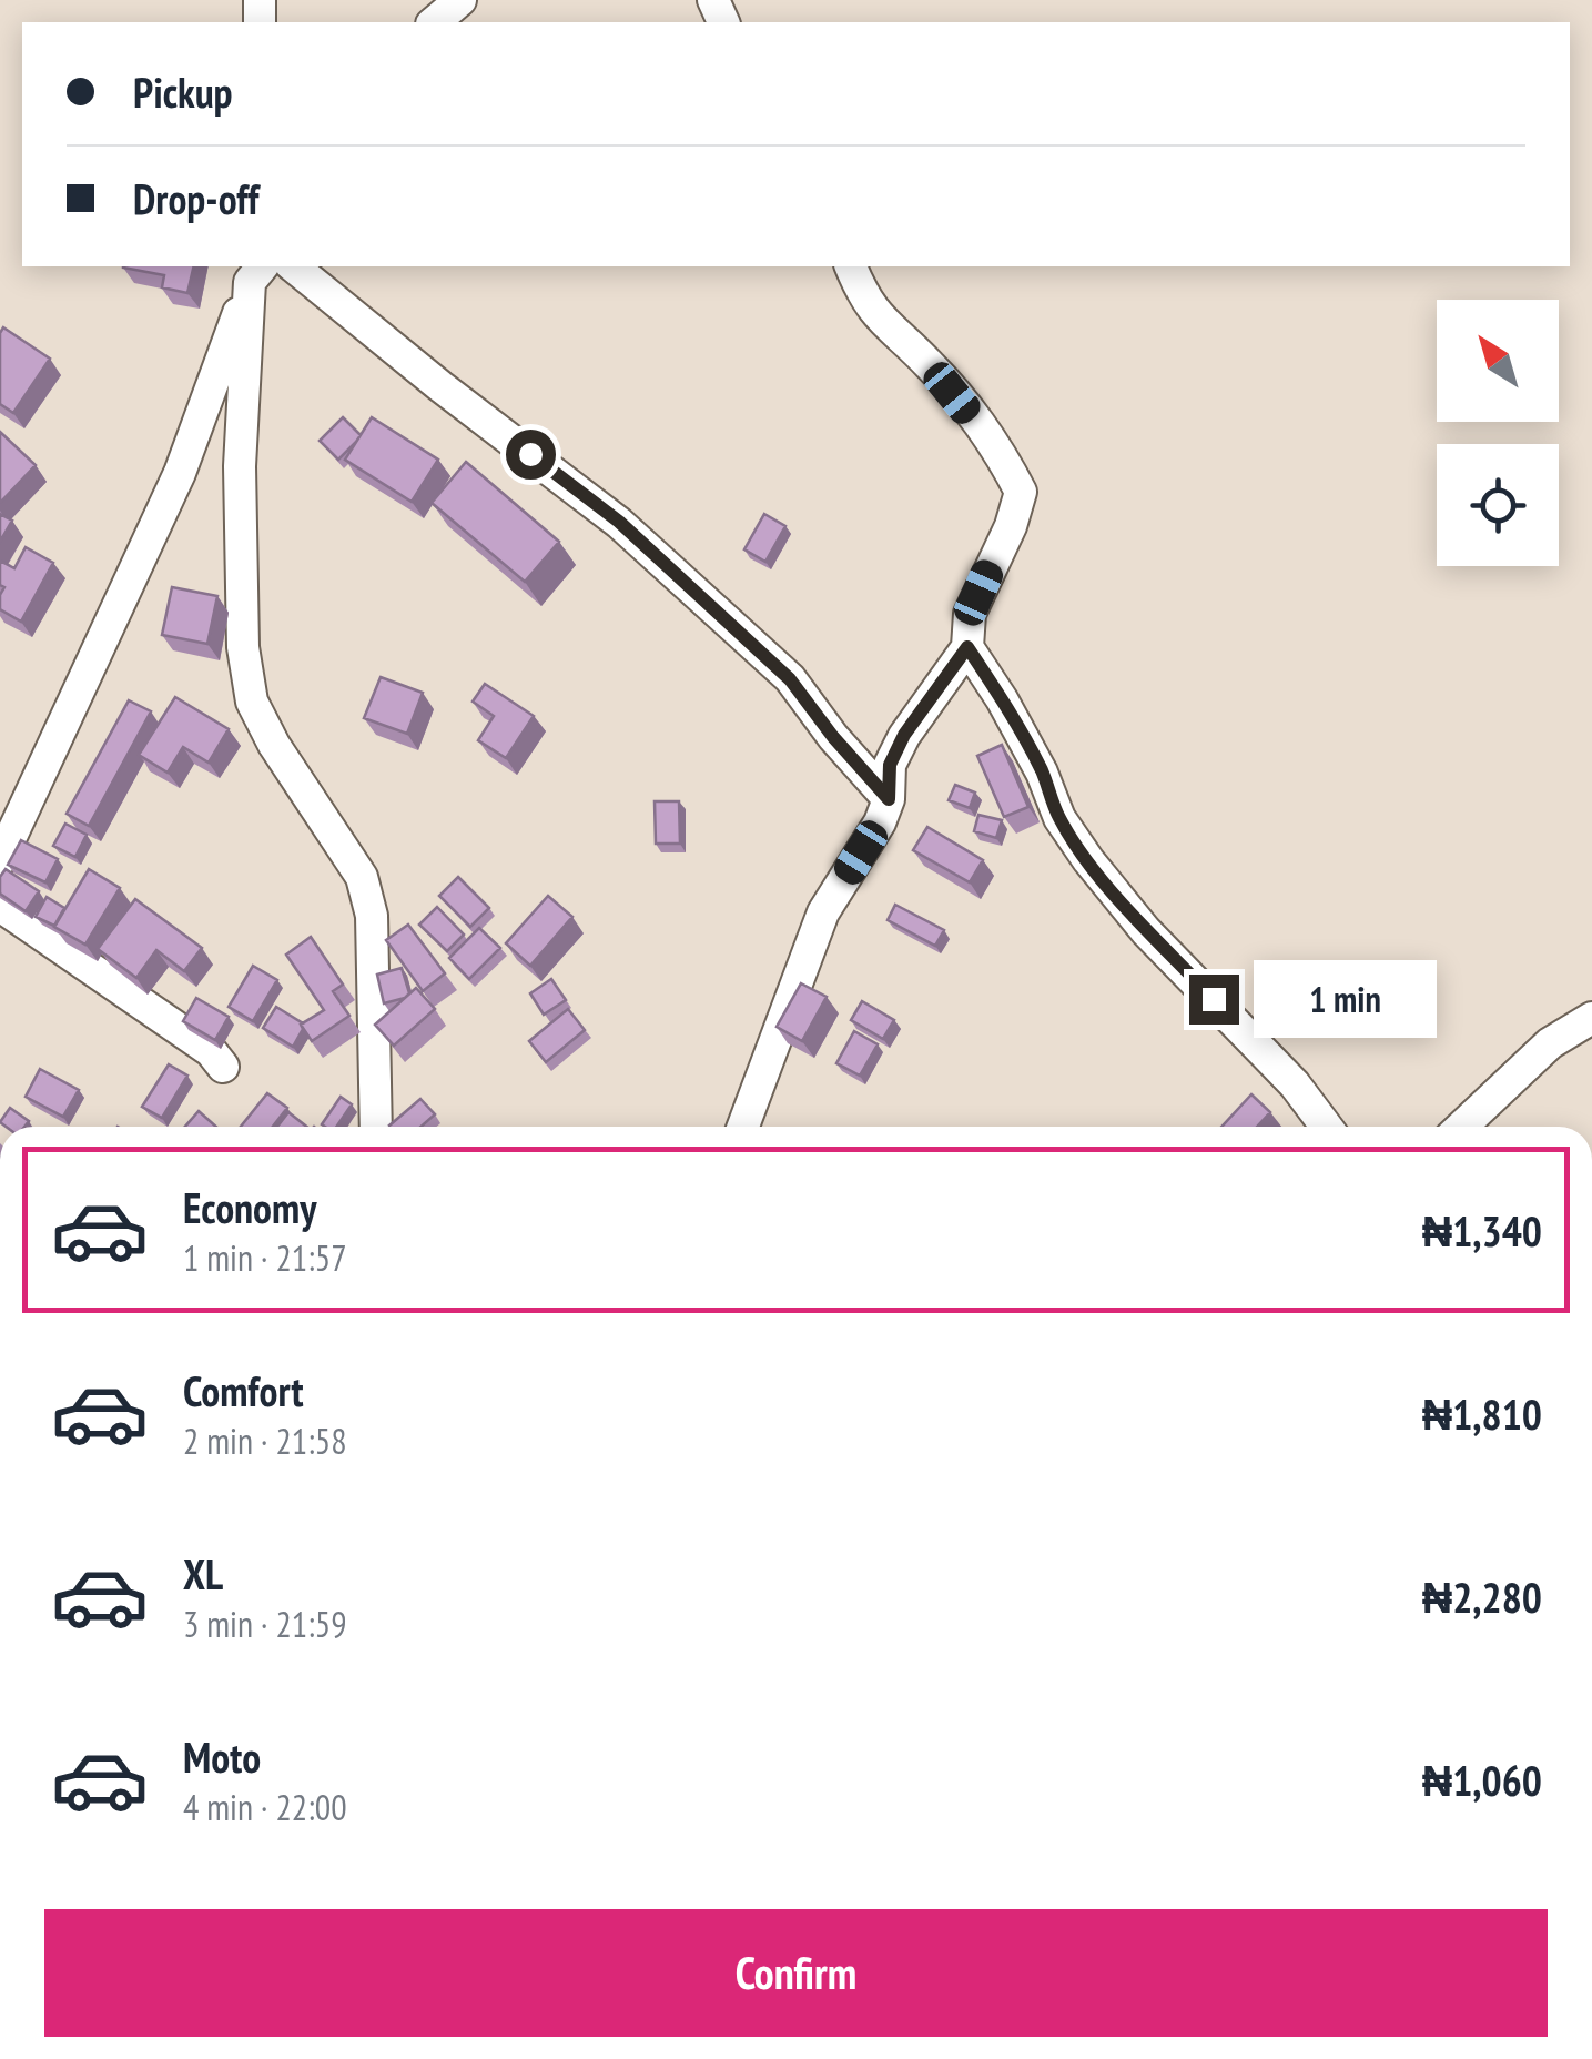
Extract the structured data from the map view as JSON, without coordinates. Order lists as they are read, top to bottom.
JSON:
{
  "north": "top left",
  "page": {
    "banner": ["Pickup", "Drop-off"],
    "bubble": "1 min",
    "list": [
      {
        "name": "Economy",
        "note": "1 min · 21:57",
        "value": "₦1,340"
      },
      {
        "name": "Comfort",
        "note": "2 min · 21:58",
        "value": "₦1,810"
      },
      {
        "name": "XL",
        "note": "3 min · 21:59",
        "value": "₦2,280"
      },
      {
        "name": "Moto",
        "note": "4 min · 22:00",
        "value": "₦1,060"
      }
    ],
    "buttons": "Confirm"
  }
}
